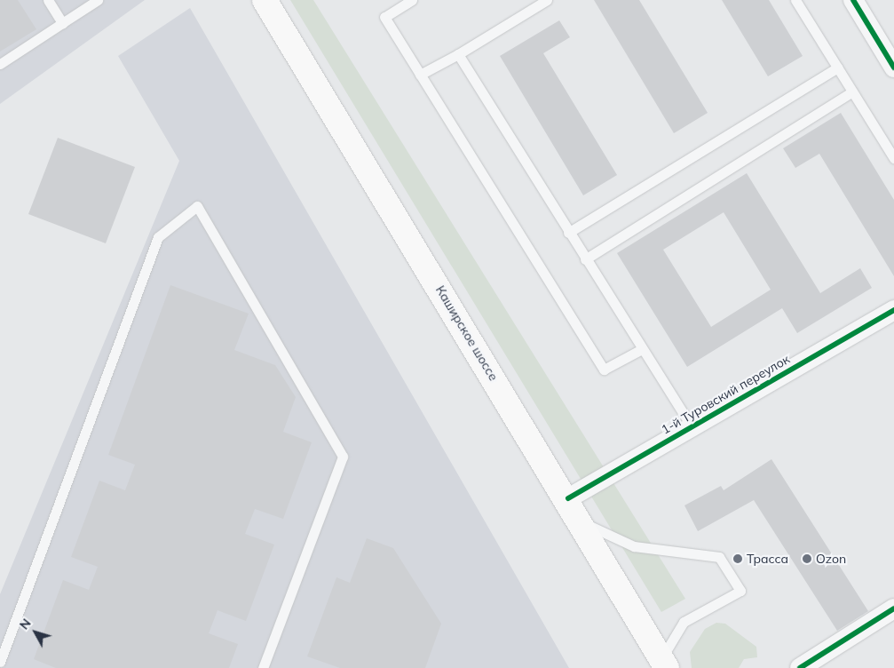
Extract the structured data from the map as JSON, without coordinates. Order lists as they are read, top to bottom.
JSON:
{
  "streets": {
    "main road": ["Каширское шоссе"],
    "street": ["1-й Туровский переулок"]
  },
  "crossings": [
    ["Каширское шоссе", "1-й Туровский переулок"]
  ],
  "places": ["Трасса", "Ozon"],
  "north": "top left"
}
